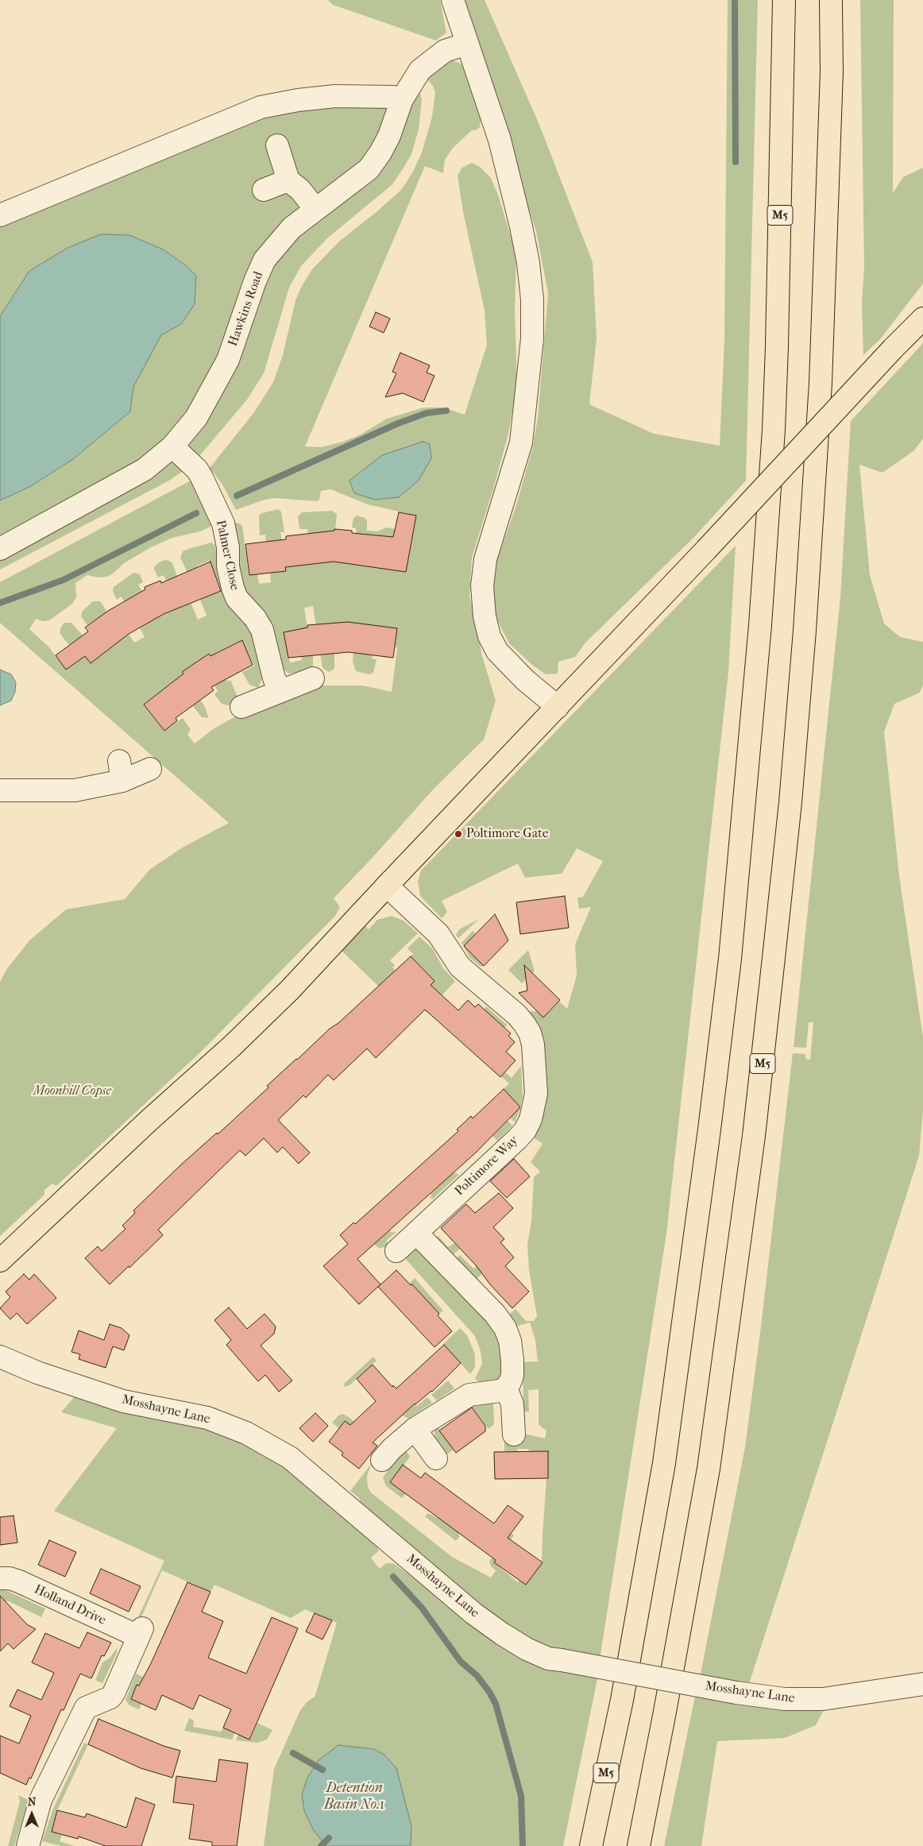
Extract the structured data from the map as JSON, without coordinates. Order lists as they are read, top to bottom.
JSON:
{
  "streets": {
    "main road": ["M5"],
    "street": [
      "Hawkins Road",
      "Palmer Close",
      "Poltimore Way",
      "Mosshayne Lane",
      "Holland Drive"
    ]
  },
  "crossings": [
    ["Hawkins Road", "Palmer Close"]
  ],
  "water": ["Detention Basin No.1"],
  "parks": ["Moonhill Copse"],
  "places": ["Poltimore Gate"],
  "north": "top"
}
